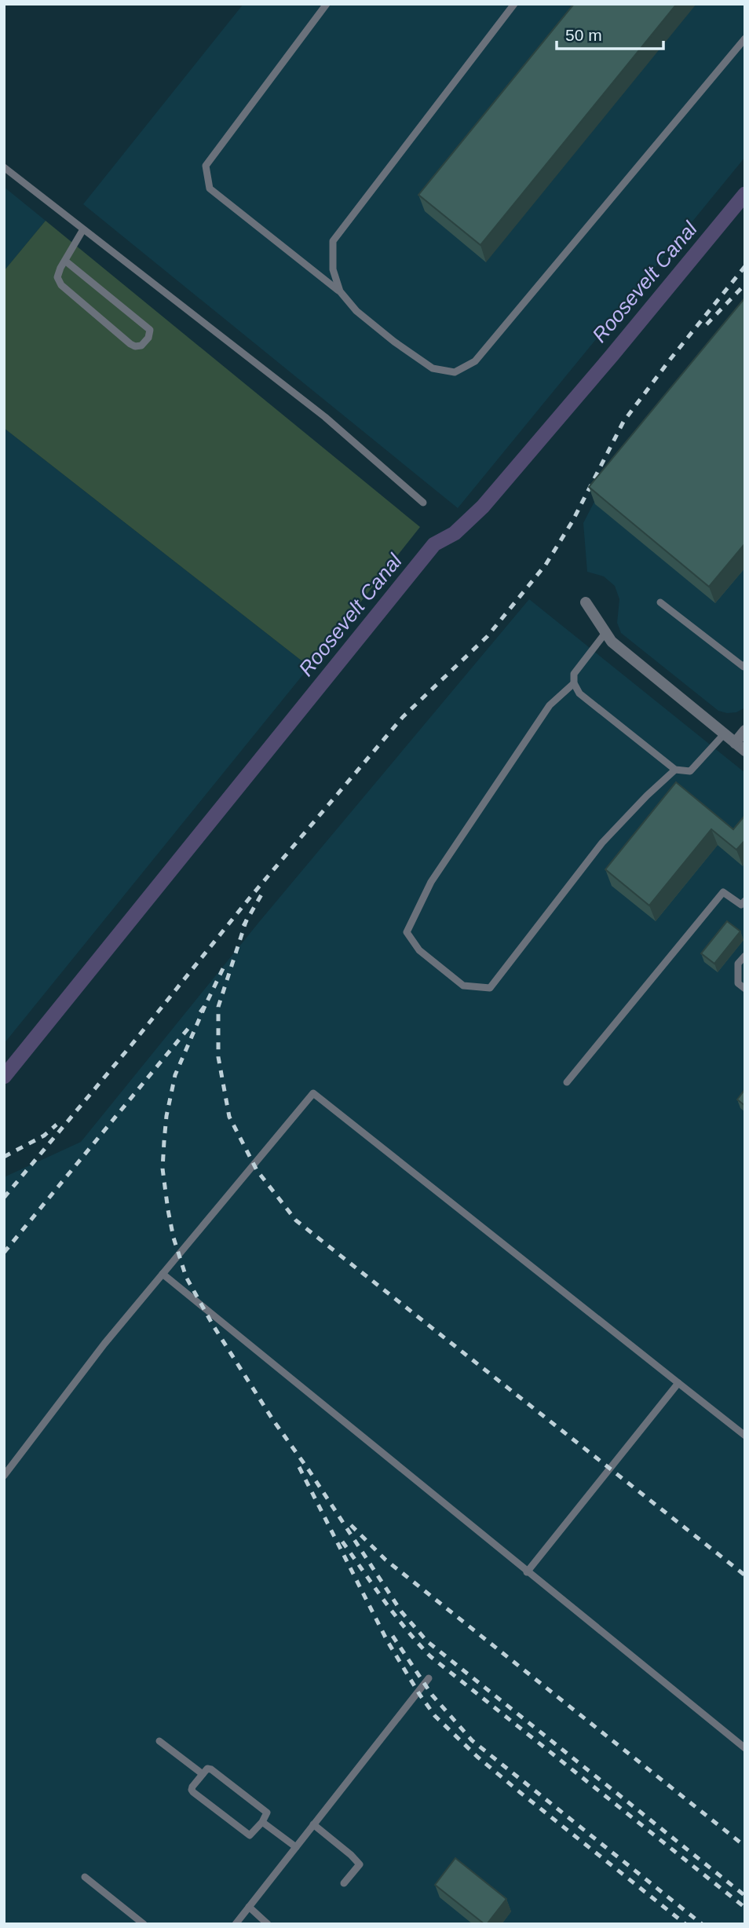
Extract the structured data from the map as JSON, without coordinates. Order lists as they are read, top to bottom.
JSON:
{
  "water": ["Roosevelt Canal"],
  "scale_bar": "50 m"
}
